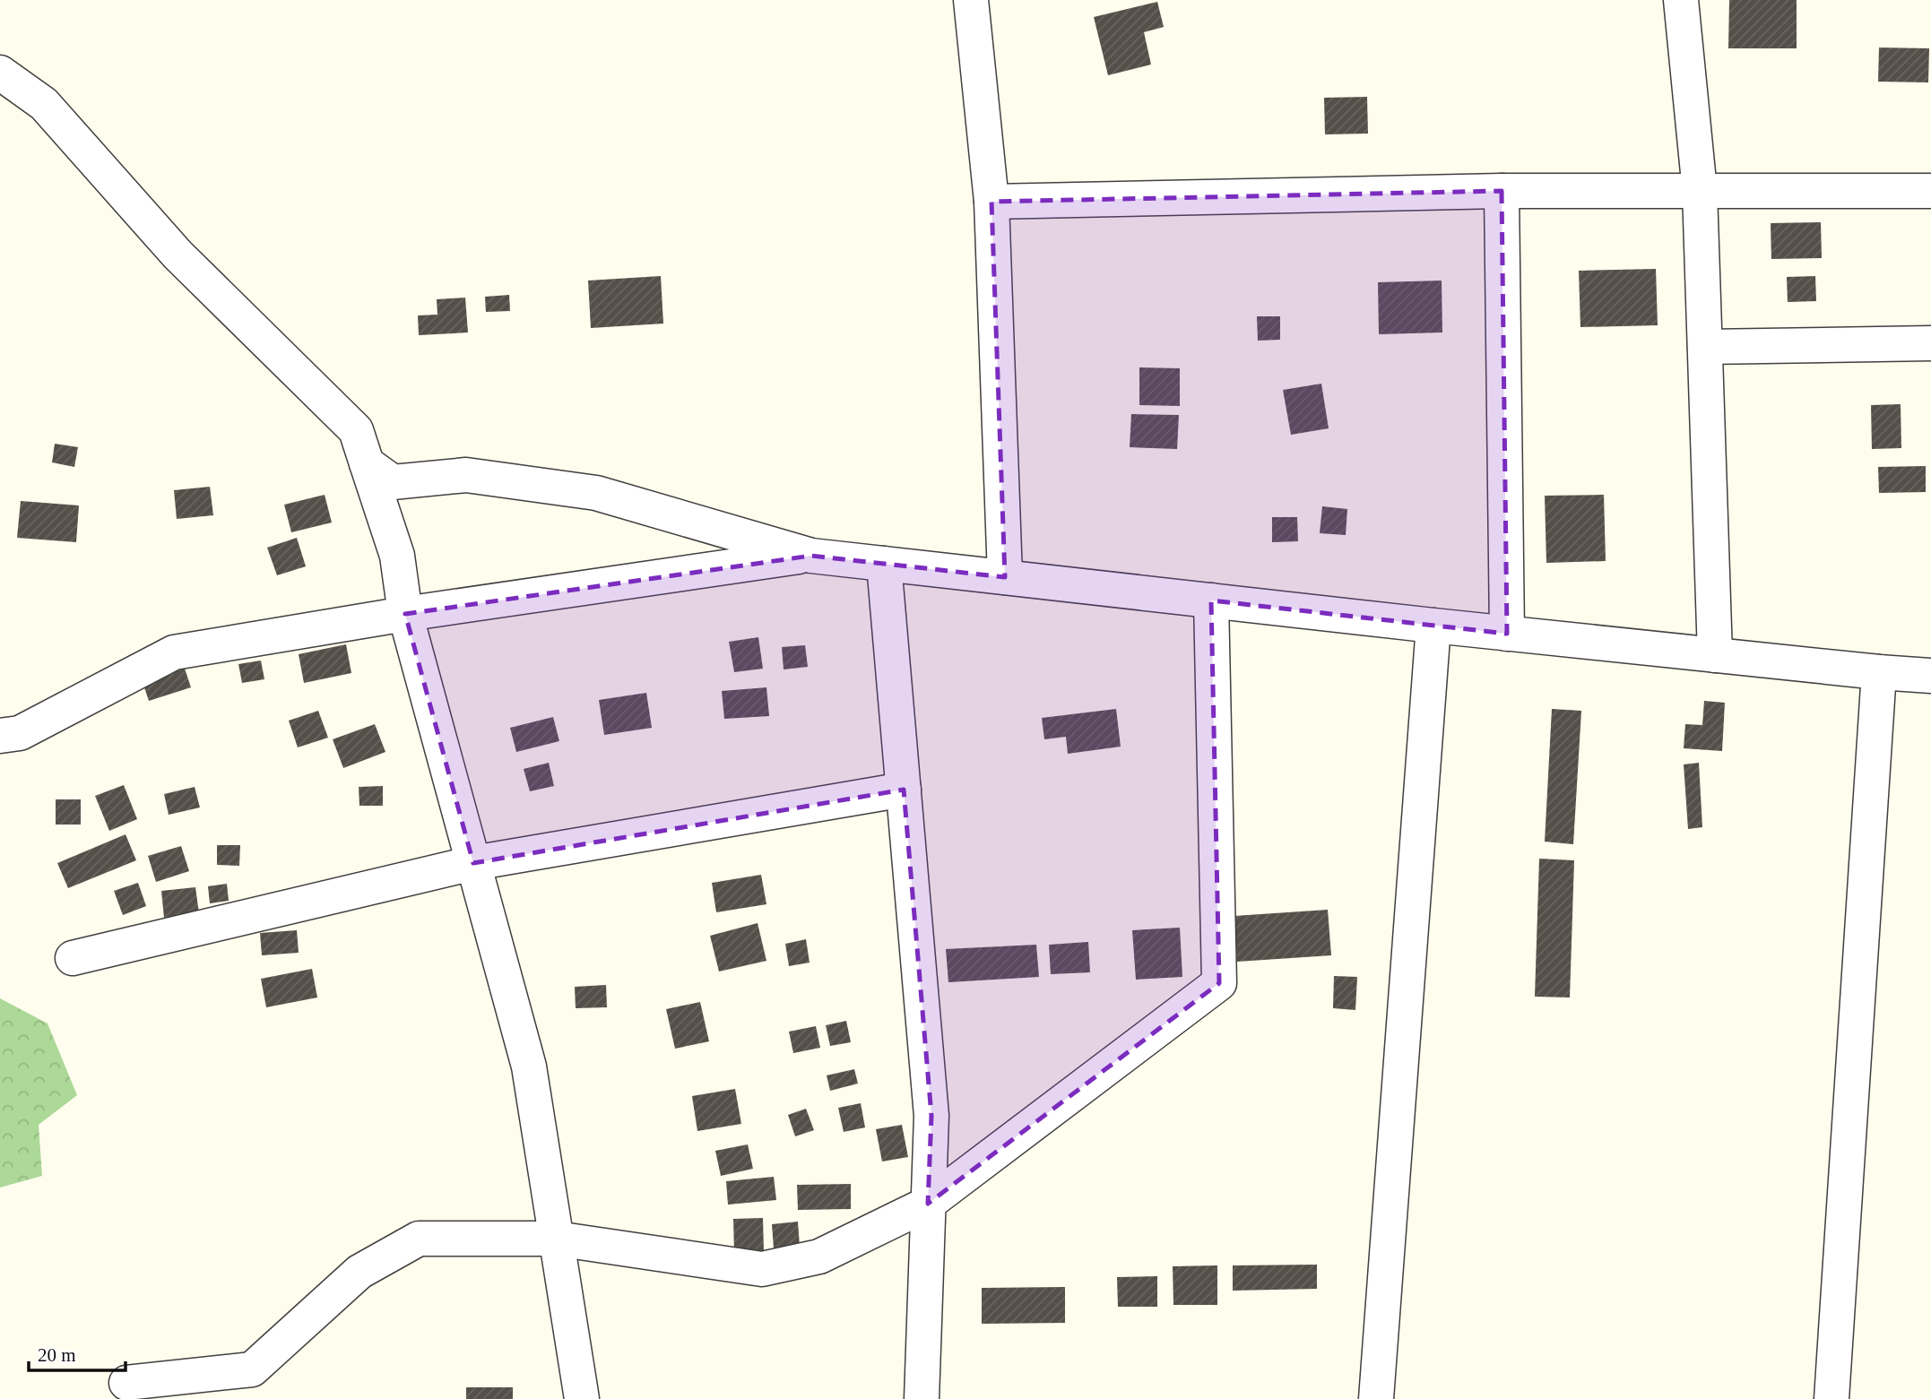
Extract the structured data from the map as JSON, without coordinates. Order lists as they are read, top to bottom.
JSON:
{
  "scale_bar": "20 m"
}
